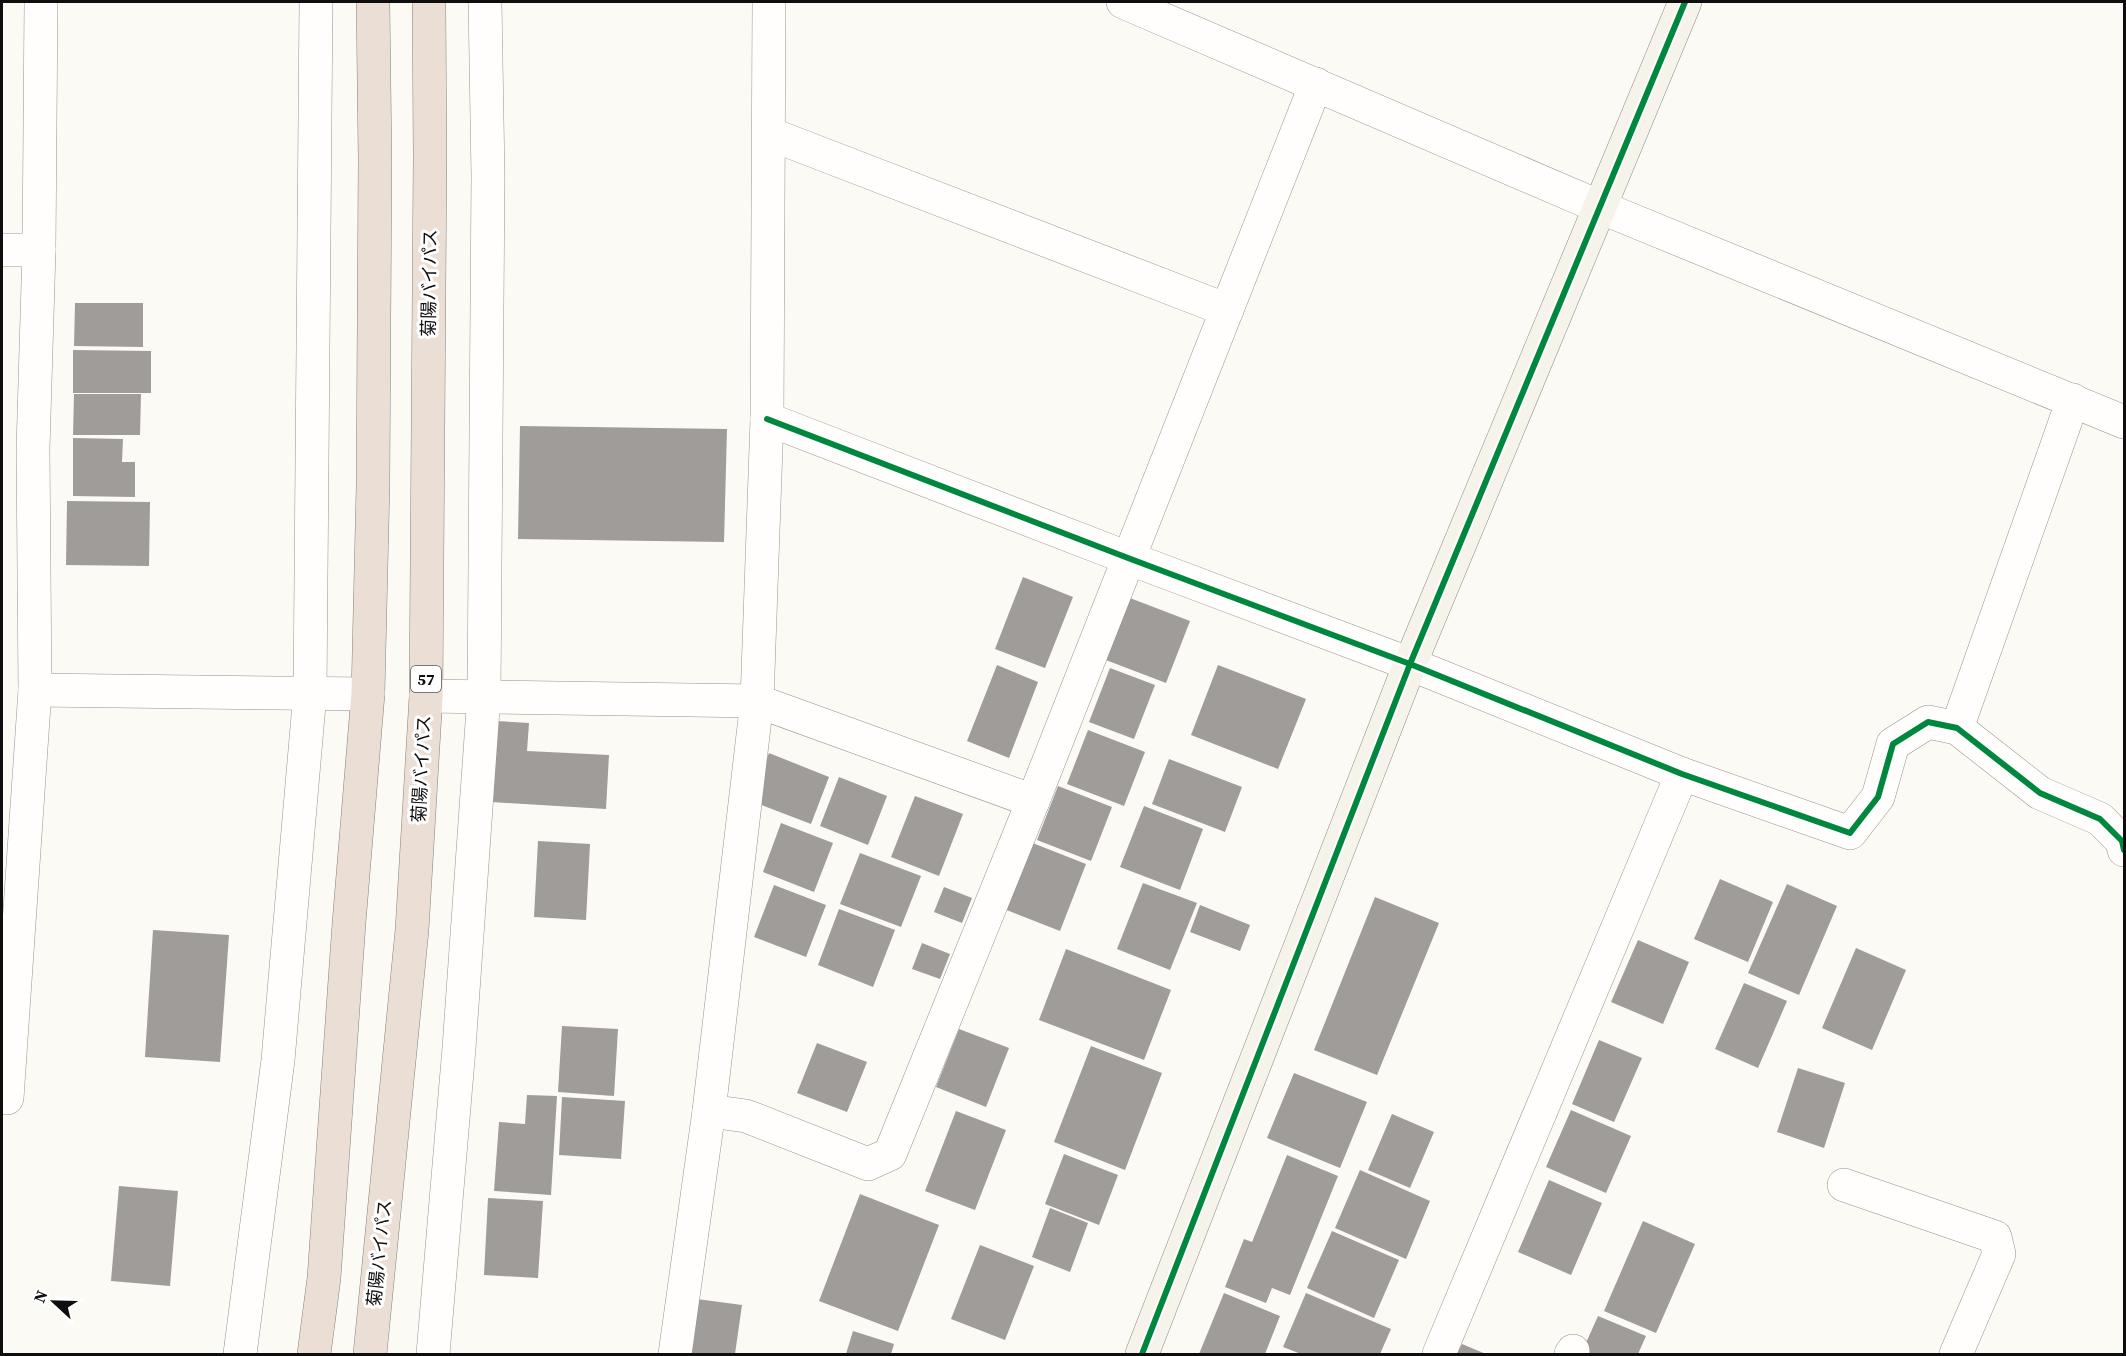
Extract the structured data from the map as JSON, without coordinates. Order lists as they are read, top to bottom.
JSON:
{
  "streets": {
    "highway": ["菊陽バイパス", "57"]
  },
  "north": "left"
}
